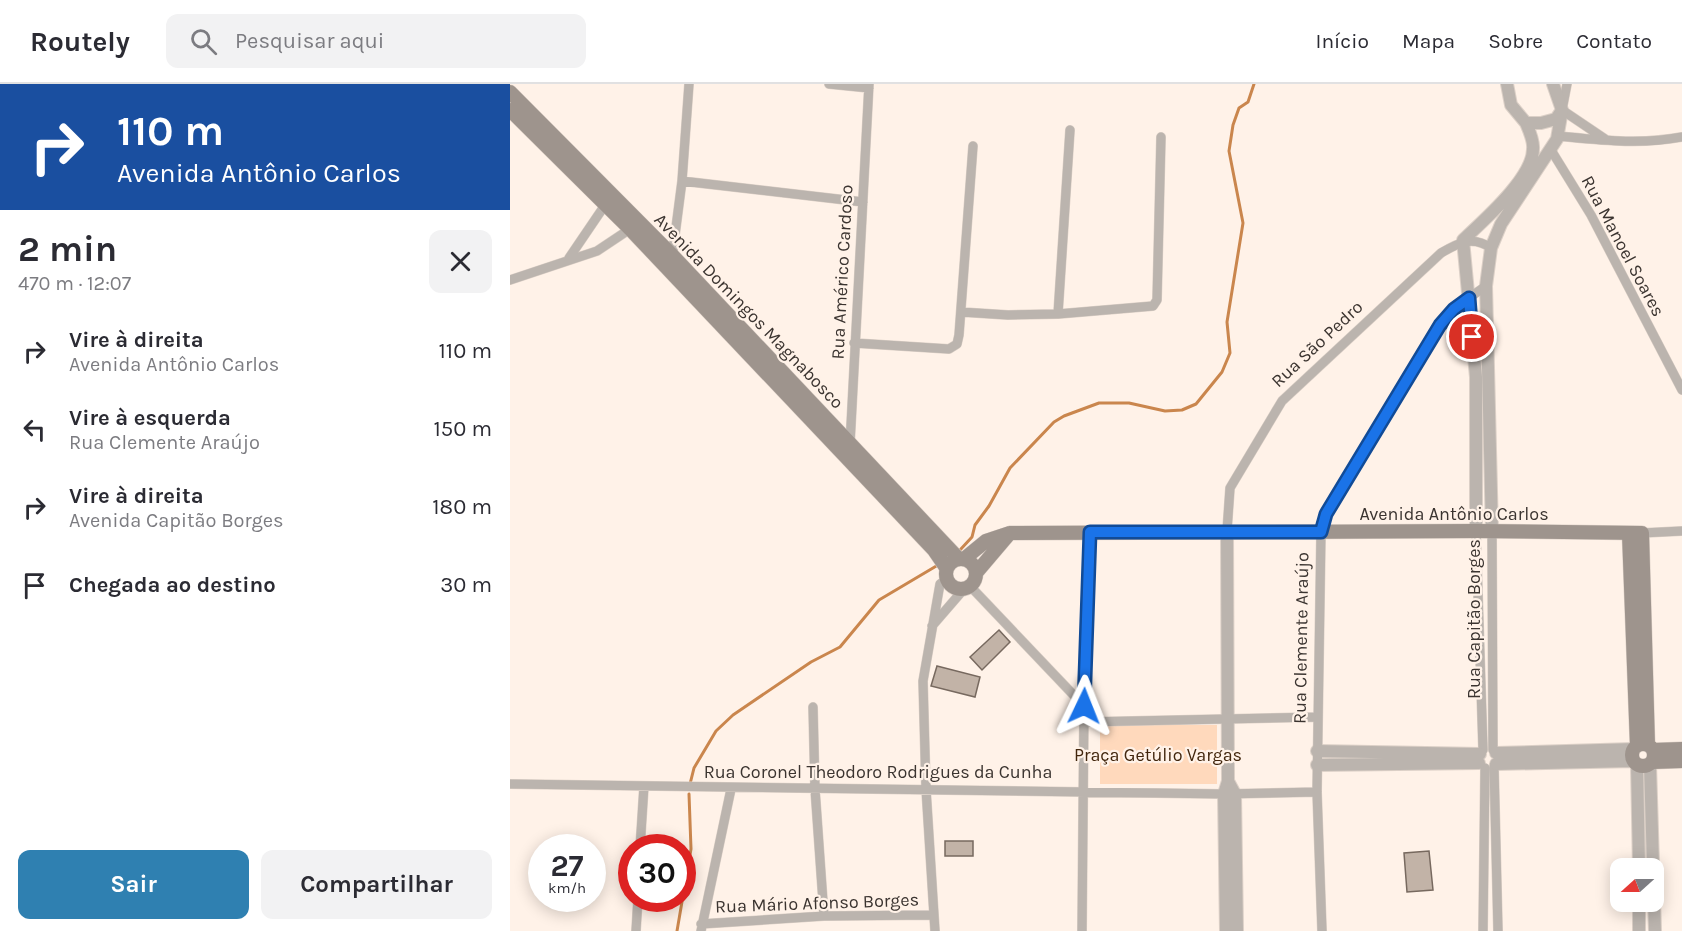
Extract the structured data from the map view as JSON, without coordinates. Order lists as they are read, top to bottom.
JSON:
{
  "streets": {
    "main road": ["Avenida Domingos Magnabosco", "Avenida Antônio Carlos"],
    "street": [
      "Rua Manoel Soares",
      "Rua Américo Cardoso",
      "Rua São Pedro",
      "Rua Capitão Borges",
      "Rua Clemente Araújo",
      "Rua Coronel Theodoro Rodrigues da Cunha",
      "Rua Mário Afonso Borges"
    ]
  },
  "crossings": [
    ["Rua Manoel Soares", "Rua Capitão Borges"],
    ["Rua Américo Cardoso", "Avenida Domingos Magnabosco"],
    ["Avenida Domingos Magnabosco", "Avenida Antônio Carlos"],
    ["Rua São Pedro", "Avenida Antônio Carlos"],
    ["Rua São Pedro", "Rua Coronel Theodoro Rodrigues da Cunha"],
    ["Avenida Antônio Carlos", "Rua Capitão Borges"],
    ["Avenida Antônio Carlos", "Rua Clemente Araújo"],
    ["Rua Capitão Borges", "Rua Clemente Araújo"],
    ["Rua Clemente Araújo", "Rua Coronel Theodoro Rodrigues da Cunha"]
  ],
  "parks": ["Praça Getúlio Vargas"],
  "north": "left",
  "page": {
    "header": "Routely",
    "search": "Pesquisar aqui",
    "nav": [
      "Início",
      "Mapa",
      "Sobre",
      "Contato"
    ],
    "turn": ["110 m", "Avenida Antônio Carlos"],
    "heading": ["2 min", "470 m · 12:07"],
    "list": [
      {
        "name": "Vire à direita",
        "note": "Avenida Antônio Carlos",
        "value": "110 m"
      },
      {
        "name": "Vire à esquerda",
        "note": "Rua Clemente Araújo",
        "value": "150 m"
      },
      {
        "name": "Vire à direita",
        "note": "Avenida Capitão Borges",
        "value": "180 m"
      },
      {
        "name": "Chegada ao destino",
        "value": "30 m"
      }
    ],
    "speed": "27 km/h",
    "limit": "30",
    "buttons": ["Sair", "Compartilhar"]
  }
}
